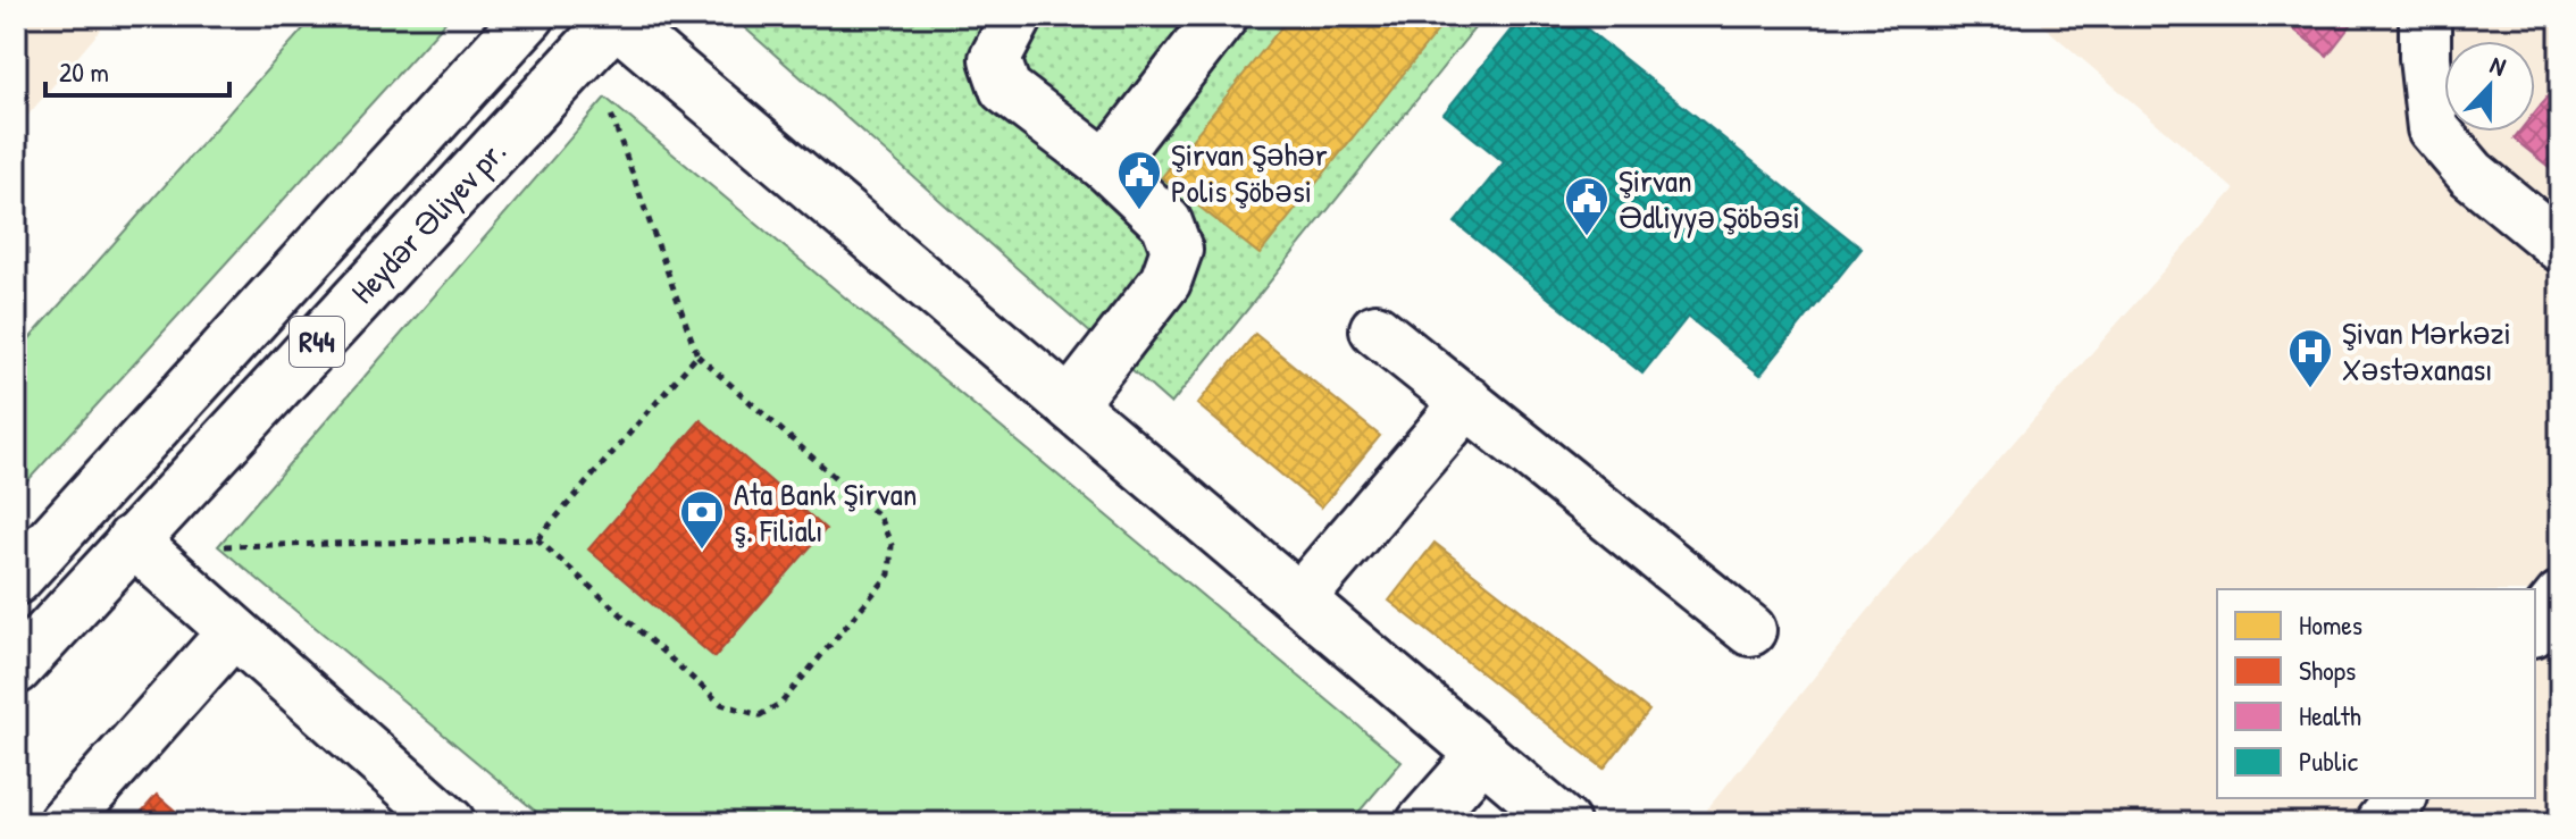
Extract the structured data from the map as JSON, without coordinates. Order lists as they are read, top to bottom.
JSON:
{
  "streets": {
    "main road": ["Heydər Əliyev pr.", "R44"]
  },
  "places": {
    "public building": ["Şirvan Şəhər Polis Şöbəsi", "Şirvan Ədliyyə Şöbəsi"],
    "hospital": ["Şivan Mərkəzi Xəstəxanası"],
    "bank": ["Ata Bank Şirvan ş. Filialı"]
  },
  "legend": [
    "Homes",
    "Shops",
    "Health",
    "Public"
  ],
  "scale_bar": "20 m",
  "north": "top"
}
